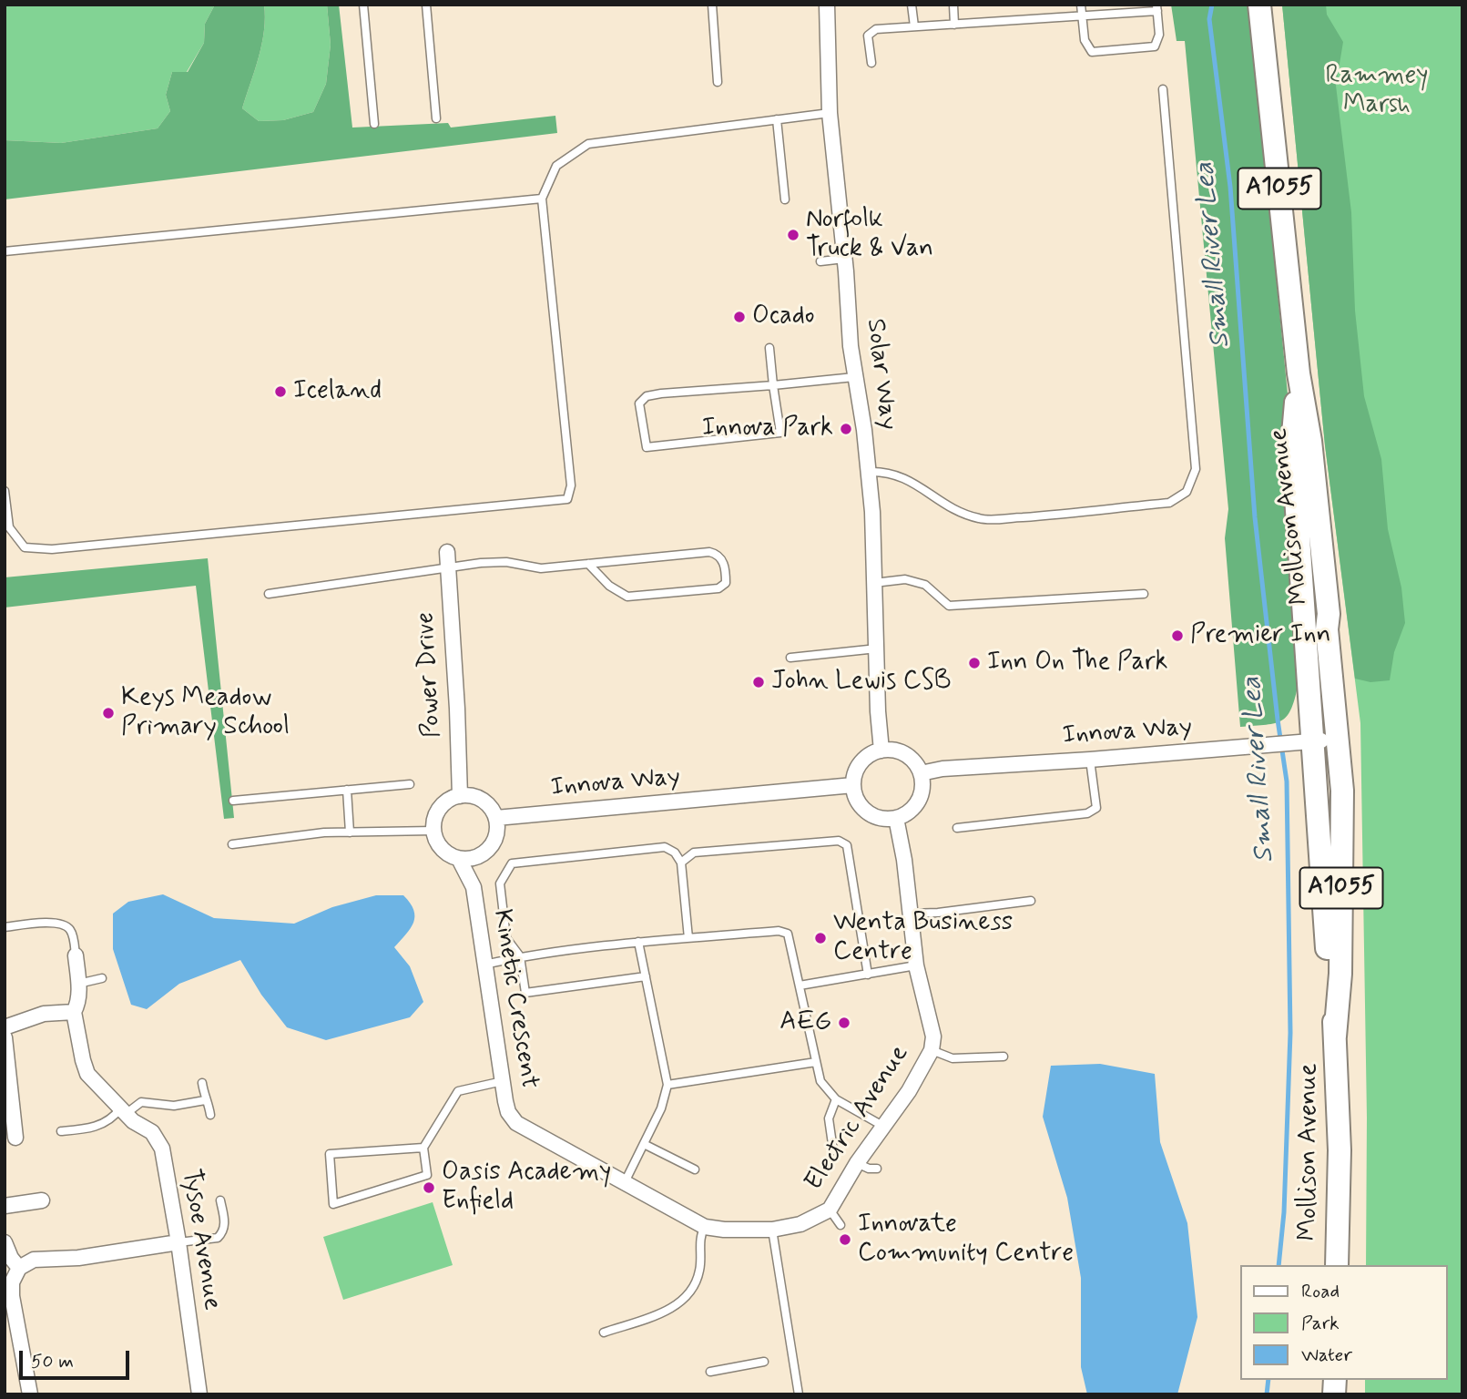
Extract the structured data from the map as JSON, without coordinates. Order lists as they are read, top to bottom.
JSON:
{
  "streets": {
    "main road": ["A1055", "Mollison Avenue"],
    "street": [
      "Solar Way",
      "Power Drive",
      "Innova Way",
      "Kinetic Crescent",
      "Electric Avenue",
      "Tysoe Avenue"
    ]
  },
  "crossings": [
    ["Solar Way", "Innova Way"],
    ["Solar Way", "Electric Avenue"],
    ["Mollison Avenue", "Innova Way"],
    ["Power Drive", "Innova Way"],
    ["Power Drive", "Kinetic Crescent"],
    ["Innova Way", "Kinetic Crescent"],
    ["Innova Way", "Electric Avenue"],
    ["Kinetic Crescent", "Electric Avenue"]
  ],
  "water": ["Small River Lea"],
  "parks": ["Rammey Marsh"],
  "places": [
    "Norfolk Truck & Van",
    "Ocado",
    "Iceland",
    "Innova Park",
    "Premier Inn",
    "Inn On The Park",
    "John Lewis CSB",
    "Keys Meadow Primary School",
    "Wenta Business Centre",
    "AEG",
    "Oasis Academy Enfield",
    "Innovate Community Centre"
  ],
  "legend": ["Road", "Park", "Water"],
  "scale_bar": "50 m"
}
